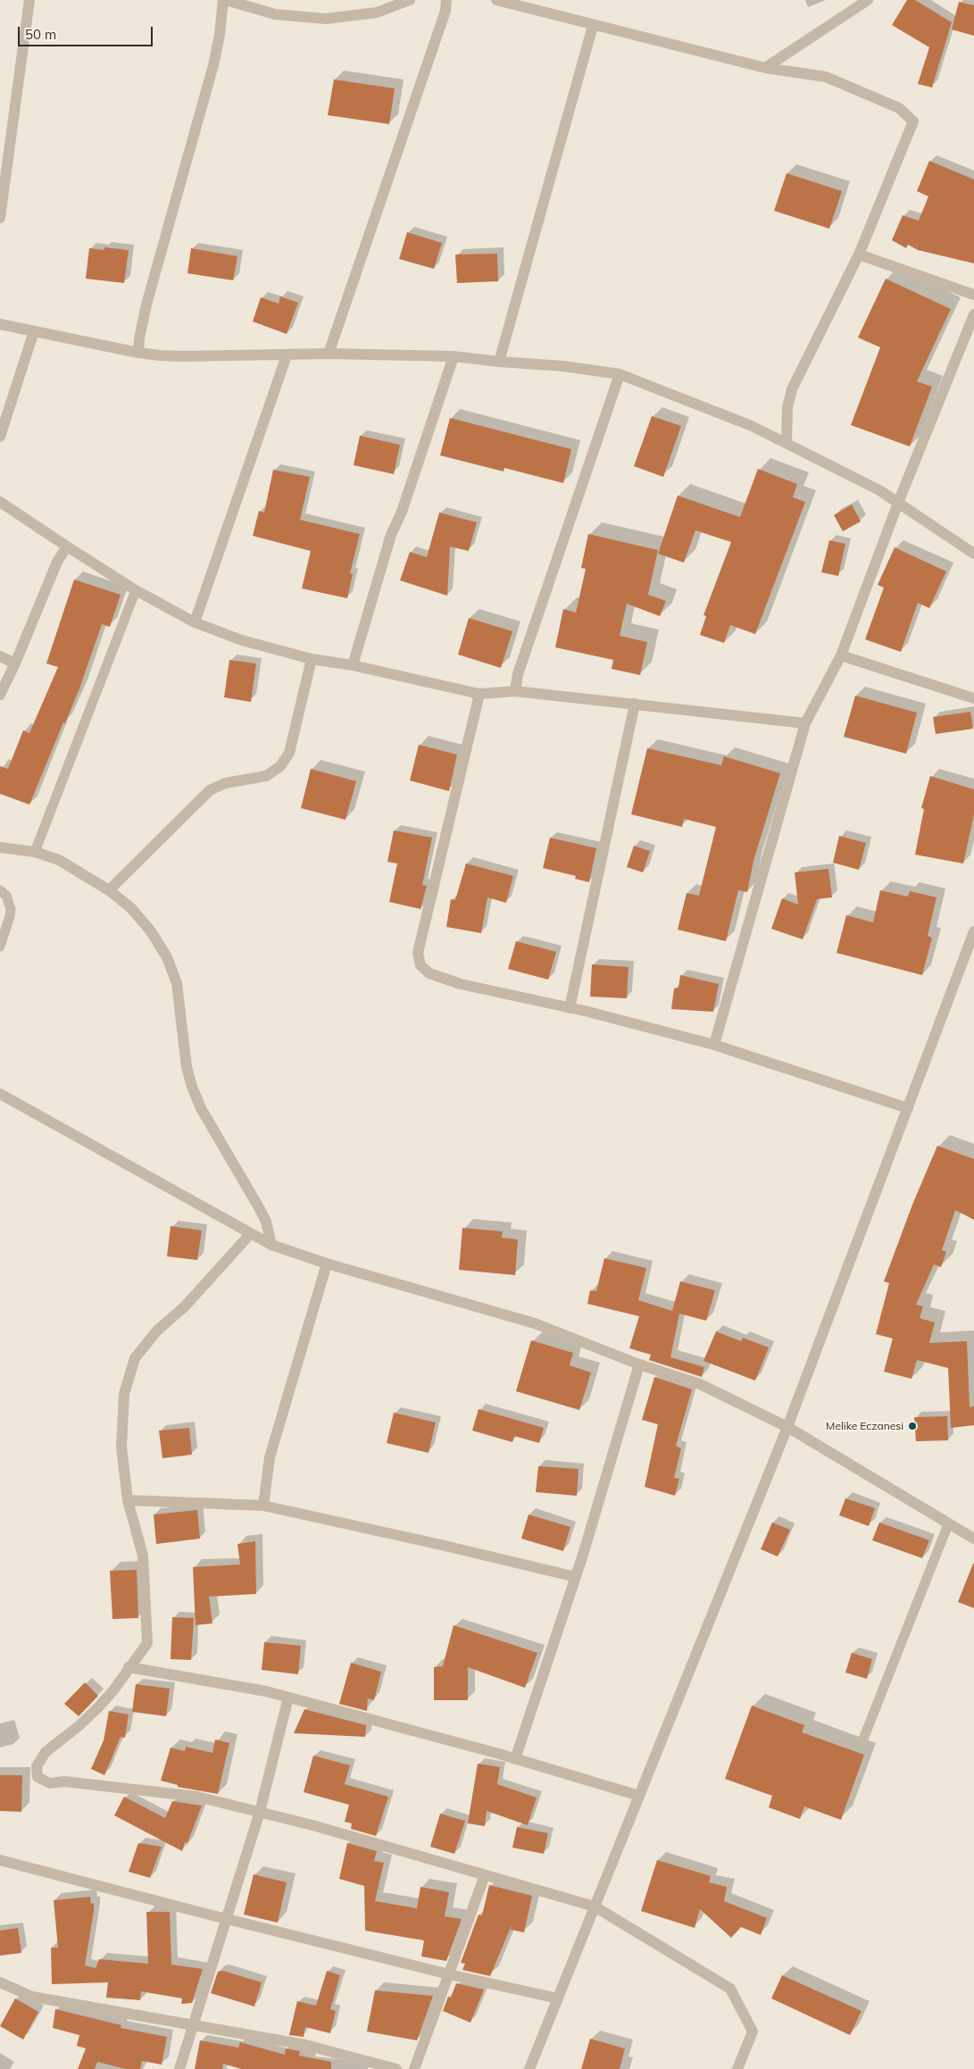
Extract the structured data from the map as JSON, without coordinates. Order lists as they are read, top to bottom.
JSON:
{
  "places": ["Melike Eczanesi"],
  "scale_bar": "50 m"
}
